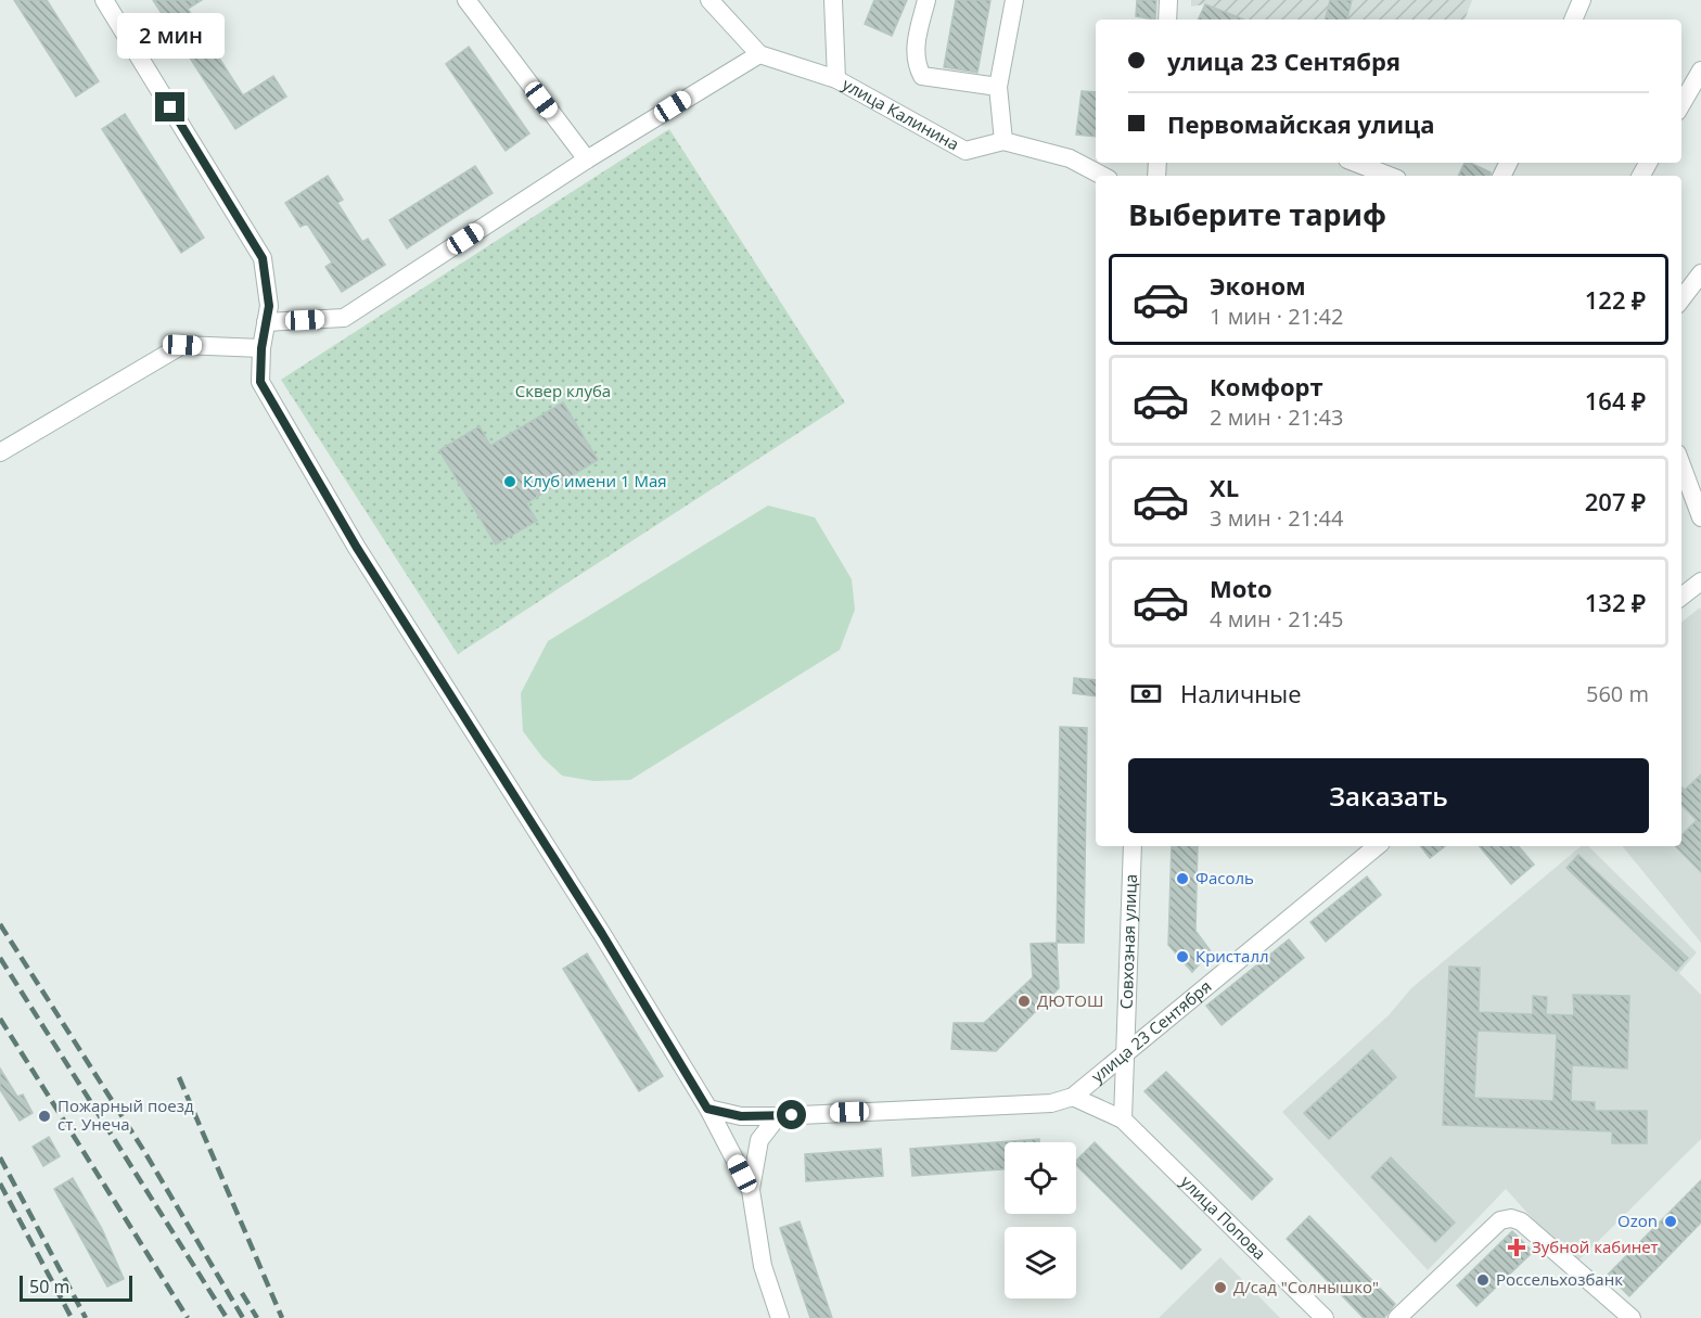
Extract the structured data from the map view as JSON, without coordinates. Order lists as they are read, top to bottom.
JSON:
{
  "streets": {
    "street": [
      "улица Калинина",
      "Совхозная улица",
      "улица 23 Сентября",
      "улица Попова"
    ]
  },
  "crossings": [
    ["Совхозная улица", "улица 23 Сентября"],
    ["Совхозная улица", "улица Попова"],
    ["улица 23 Сентября", "улица Попова"]
  ],
  "parks": ["Сквер клуба"],
  "places": {
    "other": [
      "Клуб имени 1 Мая",
      "Фасоль",
      "Кристалл",
      "ДЮТОШ",
      "Пожарный поезд ст. Унеча",
      "Ozon",
      "Россельхозбанк",
      "Д/сад \"Солнышко\""
    ],
    "health": ["Зубной кабинет"]
  },
  "scale_bar": "50 m",
  "page": {
    "bubble": "2 мин",
    "banner": ["улица 23 Сентября", "Первомайская улица"],
    "heading": "Выберите тариф",
    "list": [
      {
        "name": "Эконом",
        "note": "1 мин · 21:42",
        "value": "122 ₽"
      },
      {
        "name": "Комфорт",
        "note": "2 мин · 21:43",
        "value": "164 ₽"
      },
      {
        "name": "XL",
        "note": "3 мин · 21:44",
        "value": "207 ₽"
      },
      {
        "name": "Moto",
        "note": "4 мин · 21:45",
        "value": "132 ₽"
      }
    ],
    "pay": ["Наличные", "560 m"],
    "buttons": "Заказать",
    "scale": "50 m"
  }
}
